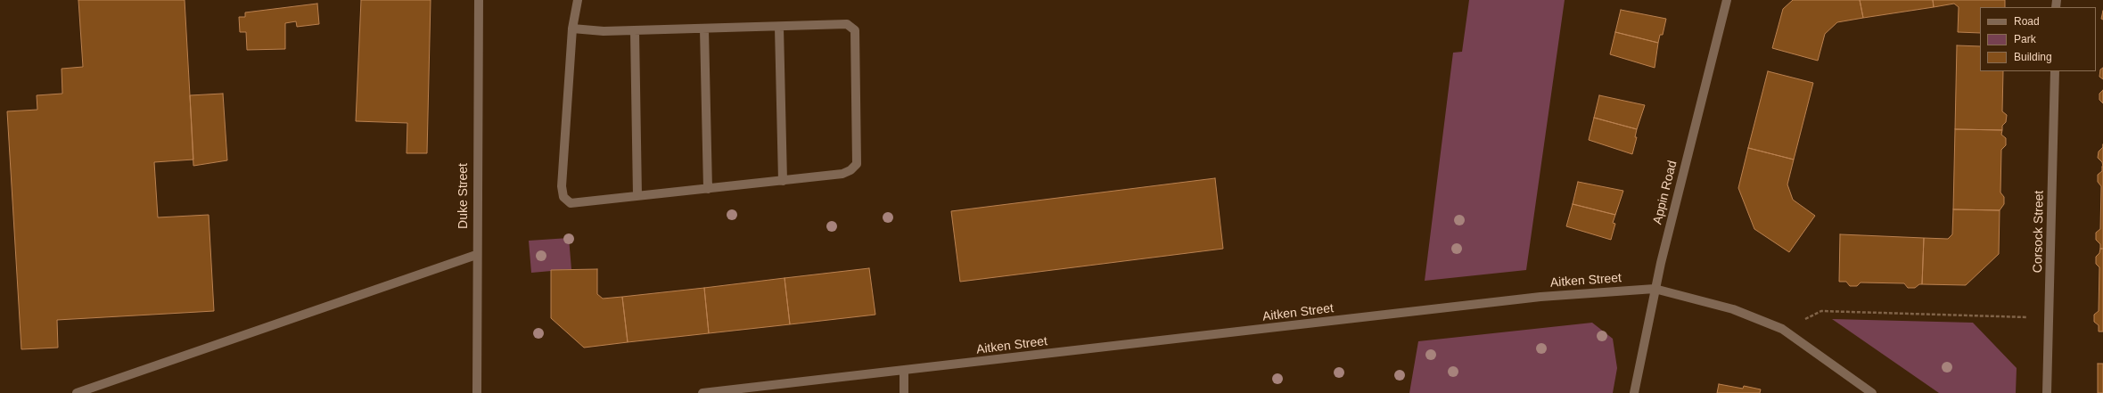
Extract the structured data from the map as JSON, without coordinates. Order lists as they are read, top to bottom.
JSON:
{
  "streets": {
    "street": [
      "Appin Road",
      "Duke Street",
      "Corsock Street",
      "Aitken Street"
    ]
  },
  "crossings": [
    ["Appin Road", "Aitken Street"]
  ],
  "legend": ["Road", "Park", "Building"]
}
